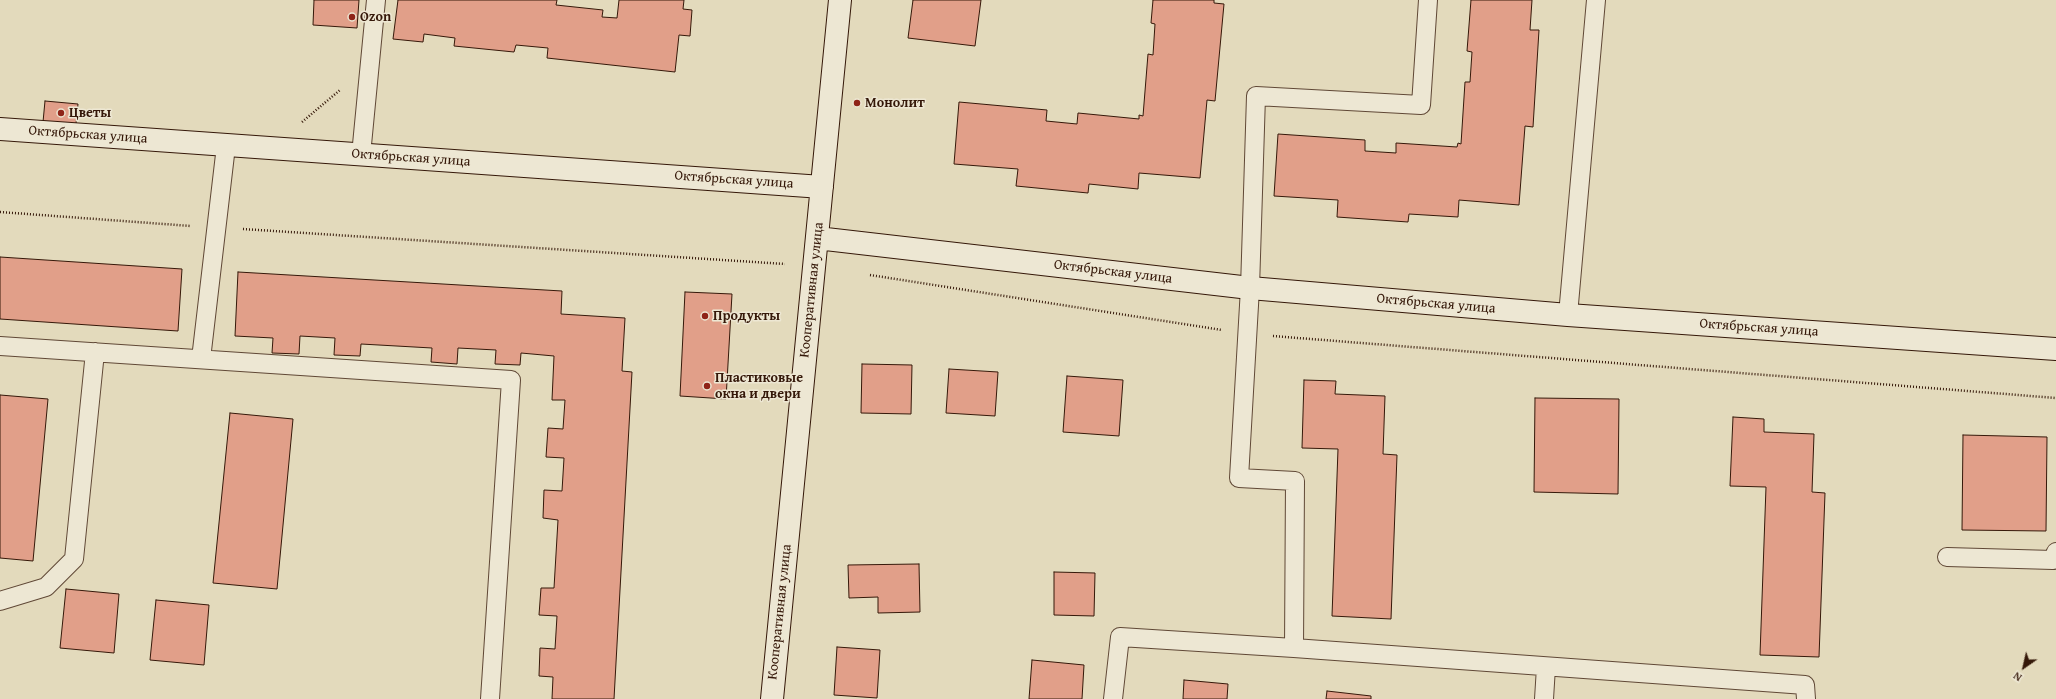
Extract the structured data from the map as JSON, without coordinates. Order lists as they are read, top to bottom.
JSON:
{
  "streets": {
    "street": ["Октябрьская улица", "Кооперативная улица"]
  },
  "crossings": [
    ["Октябрьская улица", "Кооперативная улица"]
  ],
  "places": [
    "Ozon",
    "Монолит",
    "Цветы",
    "Продукты",
    "Пластиковые окна и двери"
  ],
  "north": "bottom left"
}
